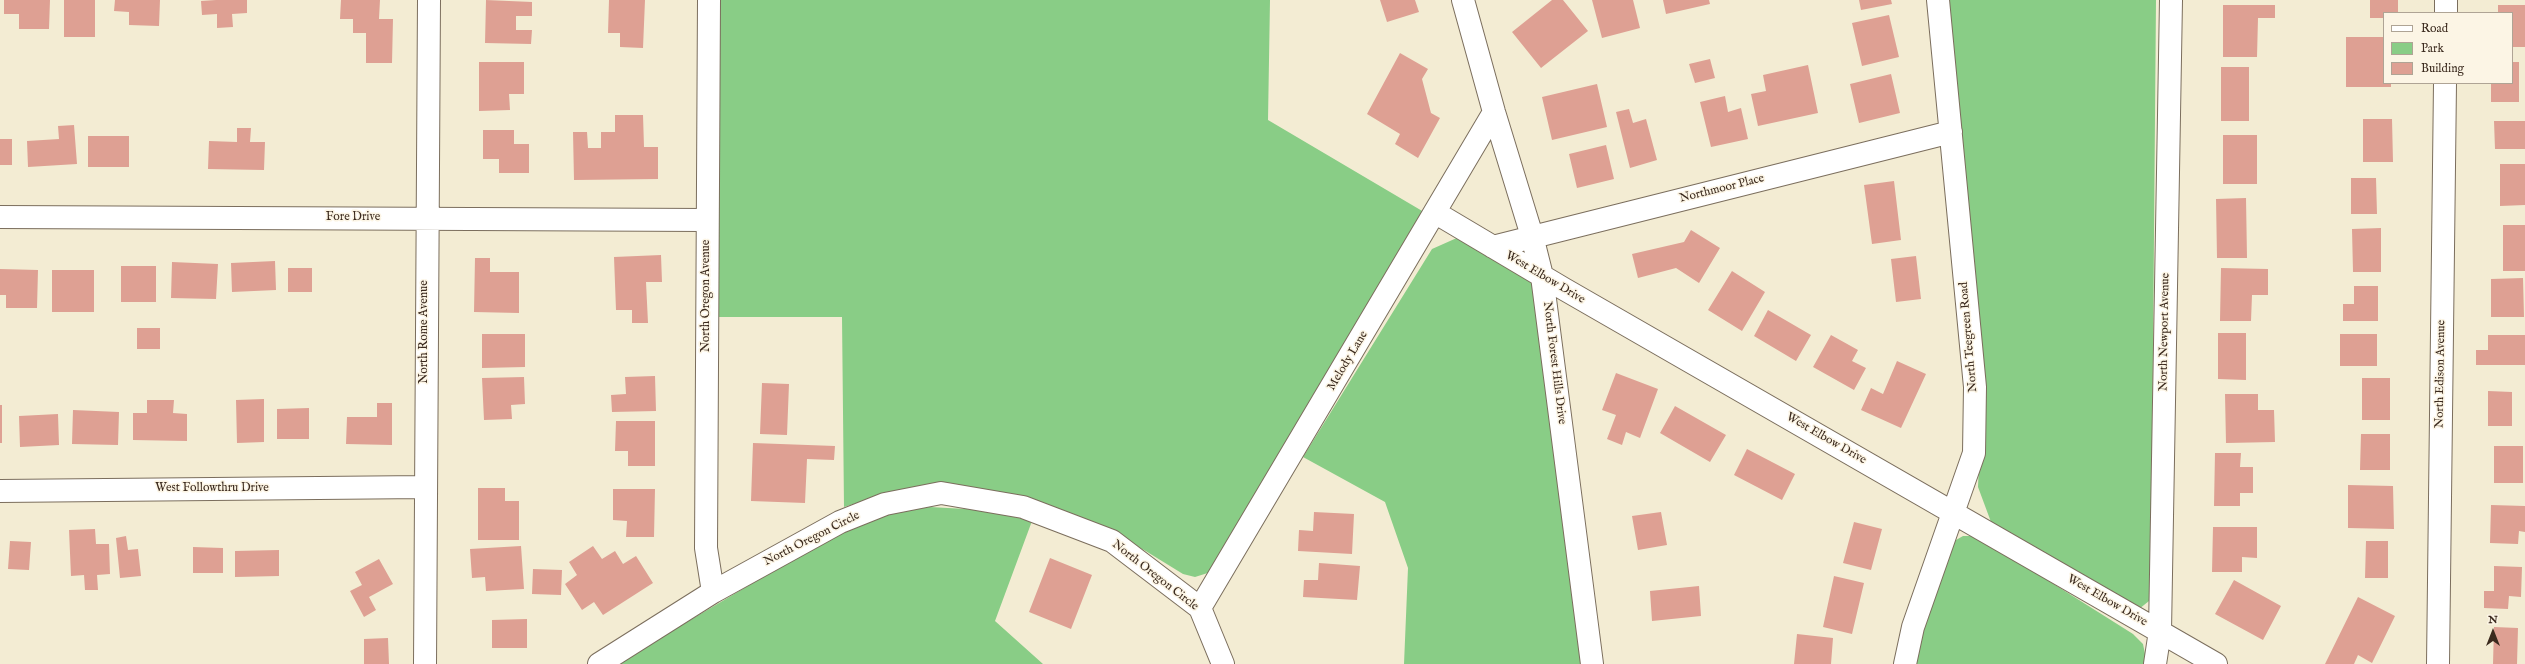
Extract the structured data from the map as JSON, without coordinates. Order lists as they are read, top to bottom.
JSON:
{
  "streets": {
    "street": [
      "Northmoor Place",
      "Fore Drive",
      "West Elbow Drive",
      "North Oregon Avenue",
      "North Rome Avenue",
      "North Newport Avenue",
      "North Teegreen Road",
      "Melody Lane",
      "North Forest Hills Drive",
      "North Edison Avenue",
      "West Followthru Drive",
      "North Oregon Circle"
    ]
  },
  "crossings": [
    ["Northmoor Place", "West Elbow Drive"],
    ["Northmoor Place", "North Teegreen Road"],
    ["Northmoor Place", "North Forest Hills Drive"],
    ["Fore Drive", "North Oregon Avenue"],
    ["Fore Drive", "North Rome Avenue"],
    ["West Elbow Drive", "North Newport Avenue"],
    ["West Elbow Drive", "North Teegreen Road"],
    ["West Elbow Drive", "Melody Lane"],
    ["West Elbow Drive", "North Forest Hills Drive"],
    ["North Oregon Avenue", "North Oregon Circle"],
    ["North Rome Avenue", "West Followthru Drive"],
    ["Melody Lane", "North Forest Hills Drive"],
    ["Melody Lane", "North Oregon Circle"]
  ],
  "legend": ["Road", "Park", "Building"],
  "north": "top"
}
